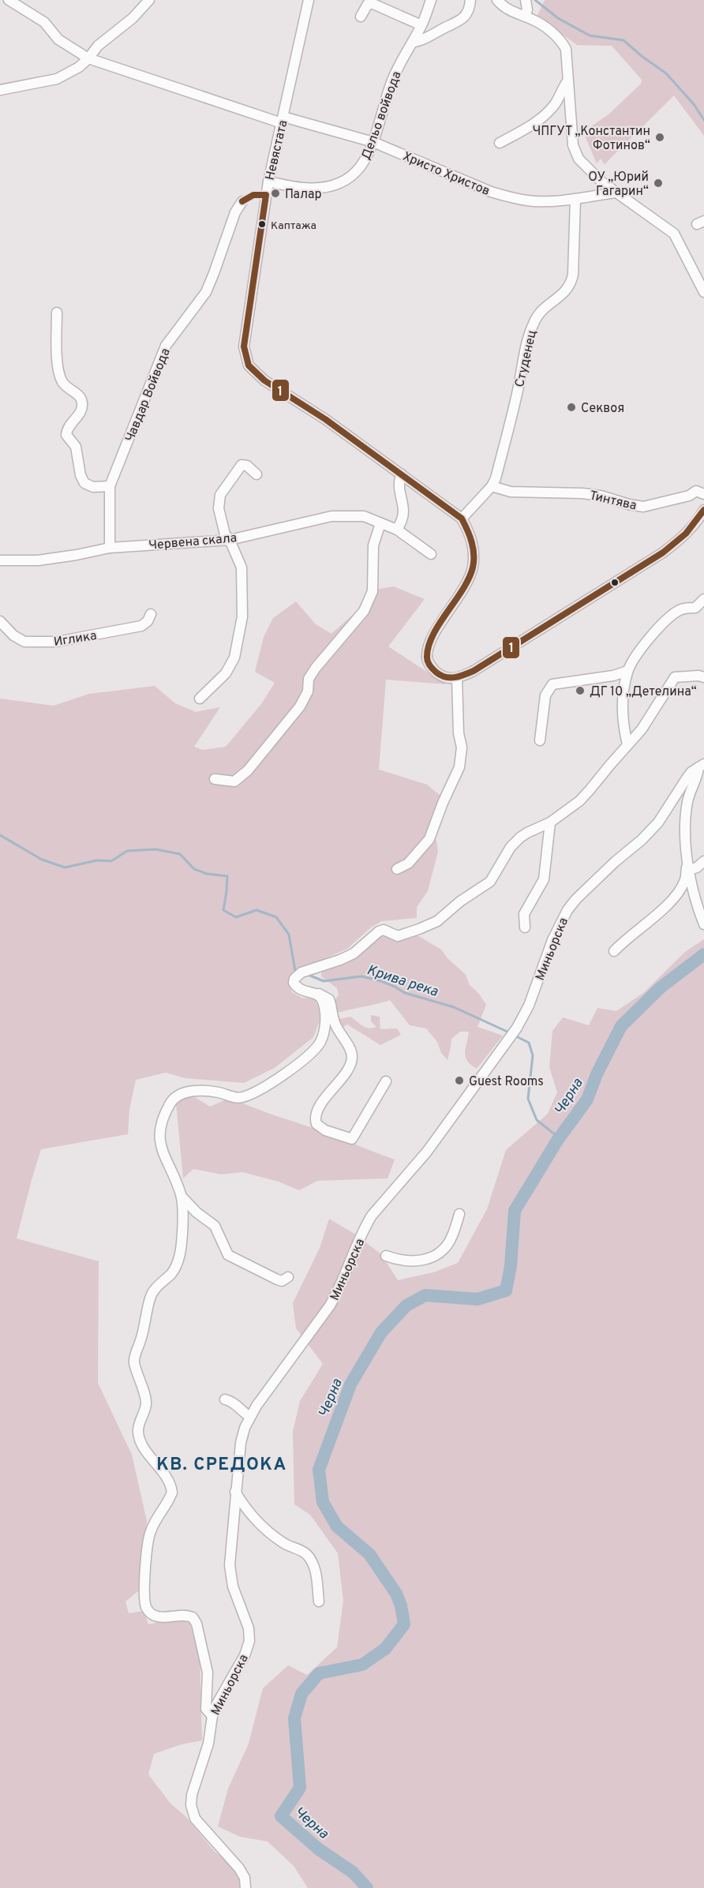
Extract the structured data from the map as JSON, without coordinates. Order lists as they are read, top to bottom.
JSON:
{
  "streets": {
    "street": [
      "Дельо войвода",
      "Невястата",
      "Христо Христов",
      "Студенец",
      "Чавдар Войвода",
      "Тинтява",
      "Червена скала",
      "Иглика",
      "Миньорска"
    ]
  },
  "crossings": [
    ["Дельо войвода", "Невястата"],
    ["Дельо войвода", "Христо Христов"],
    ["Невястата", "Христо Христов"],
    ["Невястата", "Студенец"],
    ["Христо Христов", "Студенец"],
    ["Студенец", "Тинтява"],
    ["Чавдар Войвода", "Червена скала"]
  ],
  "districts": ["КВ. СРЕДОКА"],
  "water": ["Крива река", "Черна"],
  "places": [
    "ЧПГУТ „Константин Фотинов“",
    "ОУ „Юрий Гагарин“",
    "Палар",
    "Каптажа",
    "Секвоя",
    "ДГ 10 „Детелина“",
    "Guest Rooms"
  ],
  "lines": ["transit line 1"]
}
